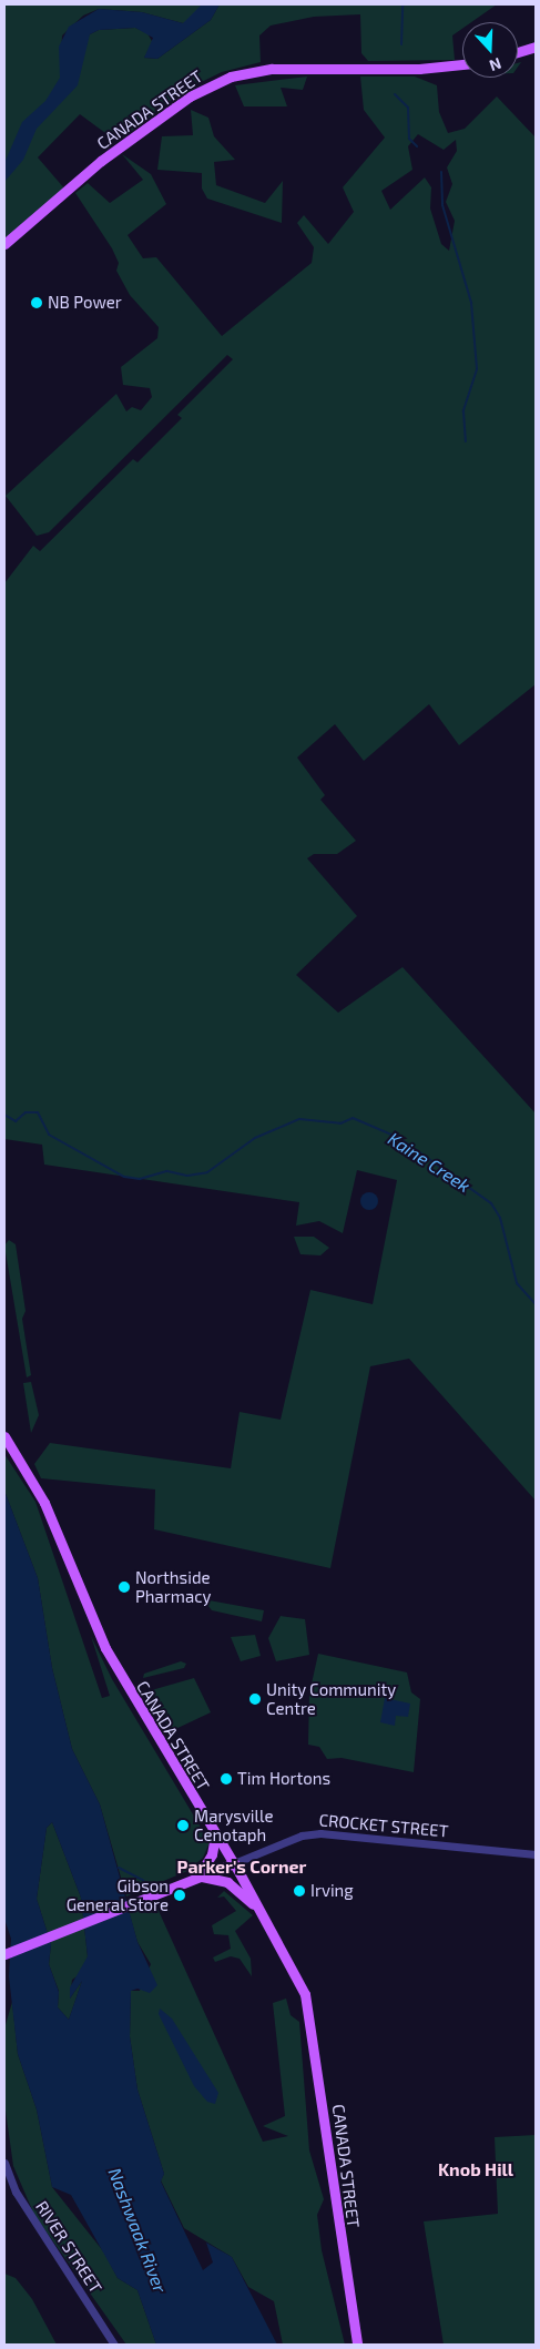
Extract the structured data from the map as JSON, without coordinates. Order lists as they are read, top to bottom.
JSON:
{
  "streets": {
    "main road": ["CANADA STREET"],
    "street": ["CROCKET STREET", "RIVER STREET"]
  },
  "crossings": [
    ["CANADA STREET", "CROCKET STREET"]
  ],
  "districts": ["Parker's Corner", "Knob Hill"],
  "water": ["Kaine Creek", "Nashwaak River"],
  "places": [
    "NB Power",
    "Northside Pharmacy",
    "Unity Community Centre",
    "Tim Hortons",
    "Marysville Cenotaph",
    "Irving",
    "Gibson General Store"
  ],
  "north": "bottom"
}
